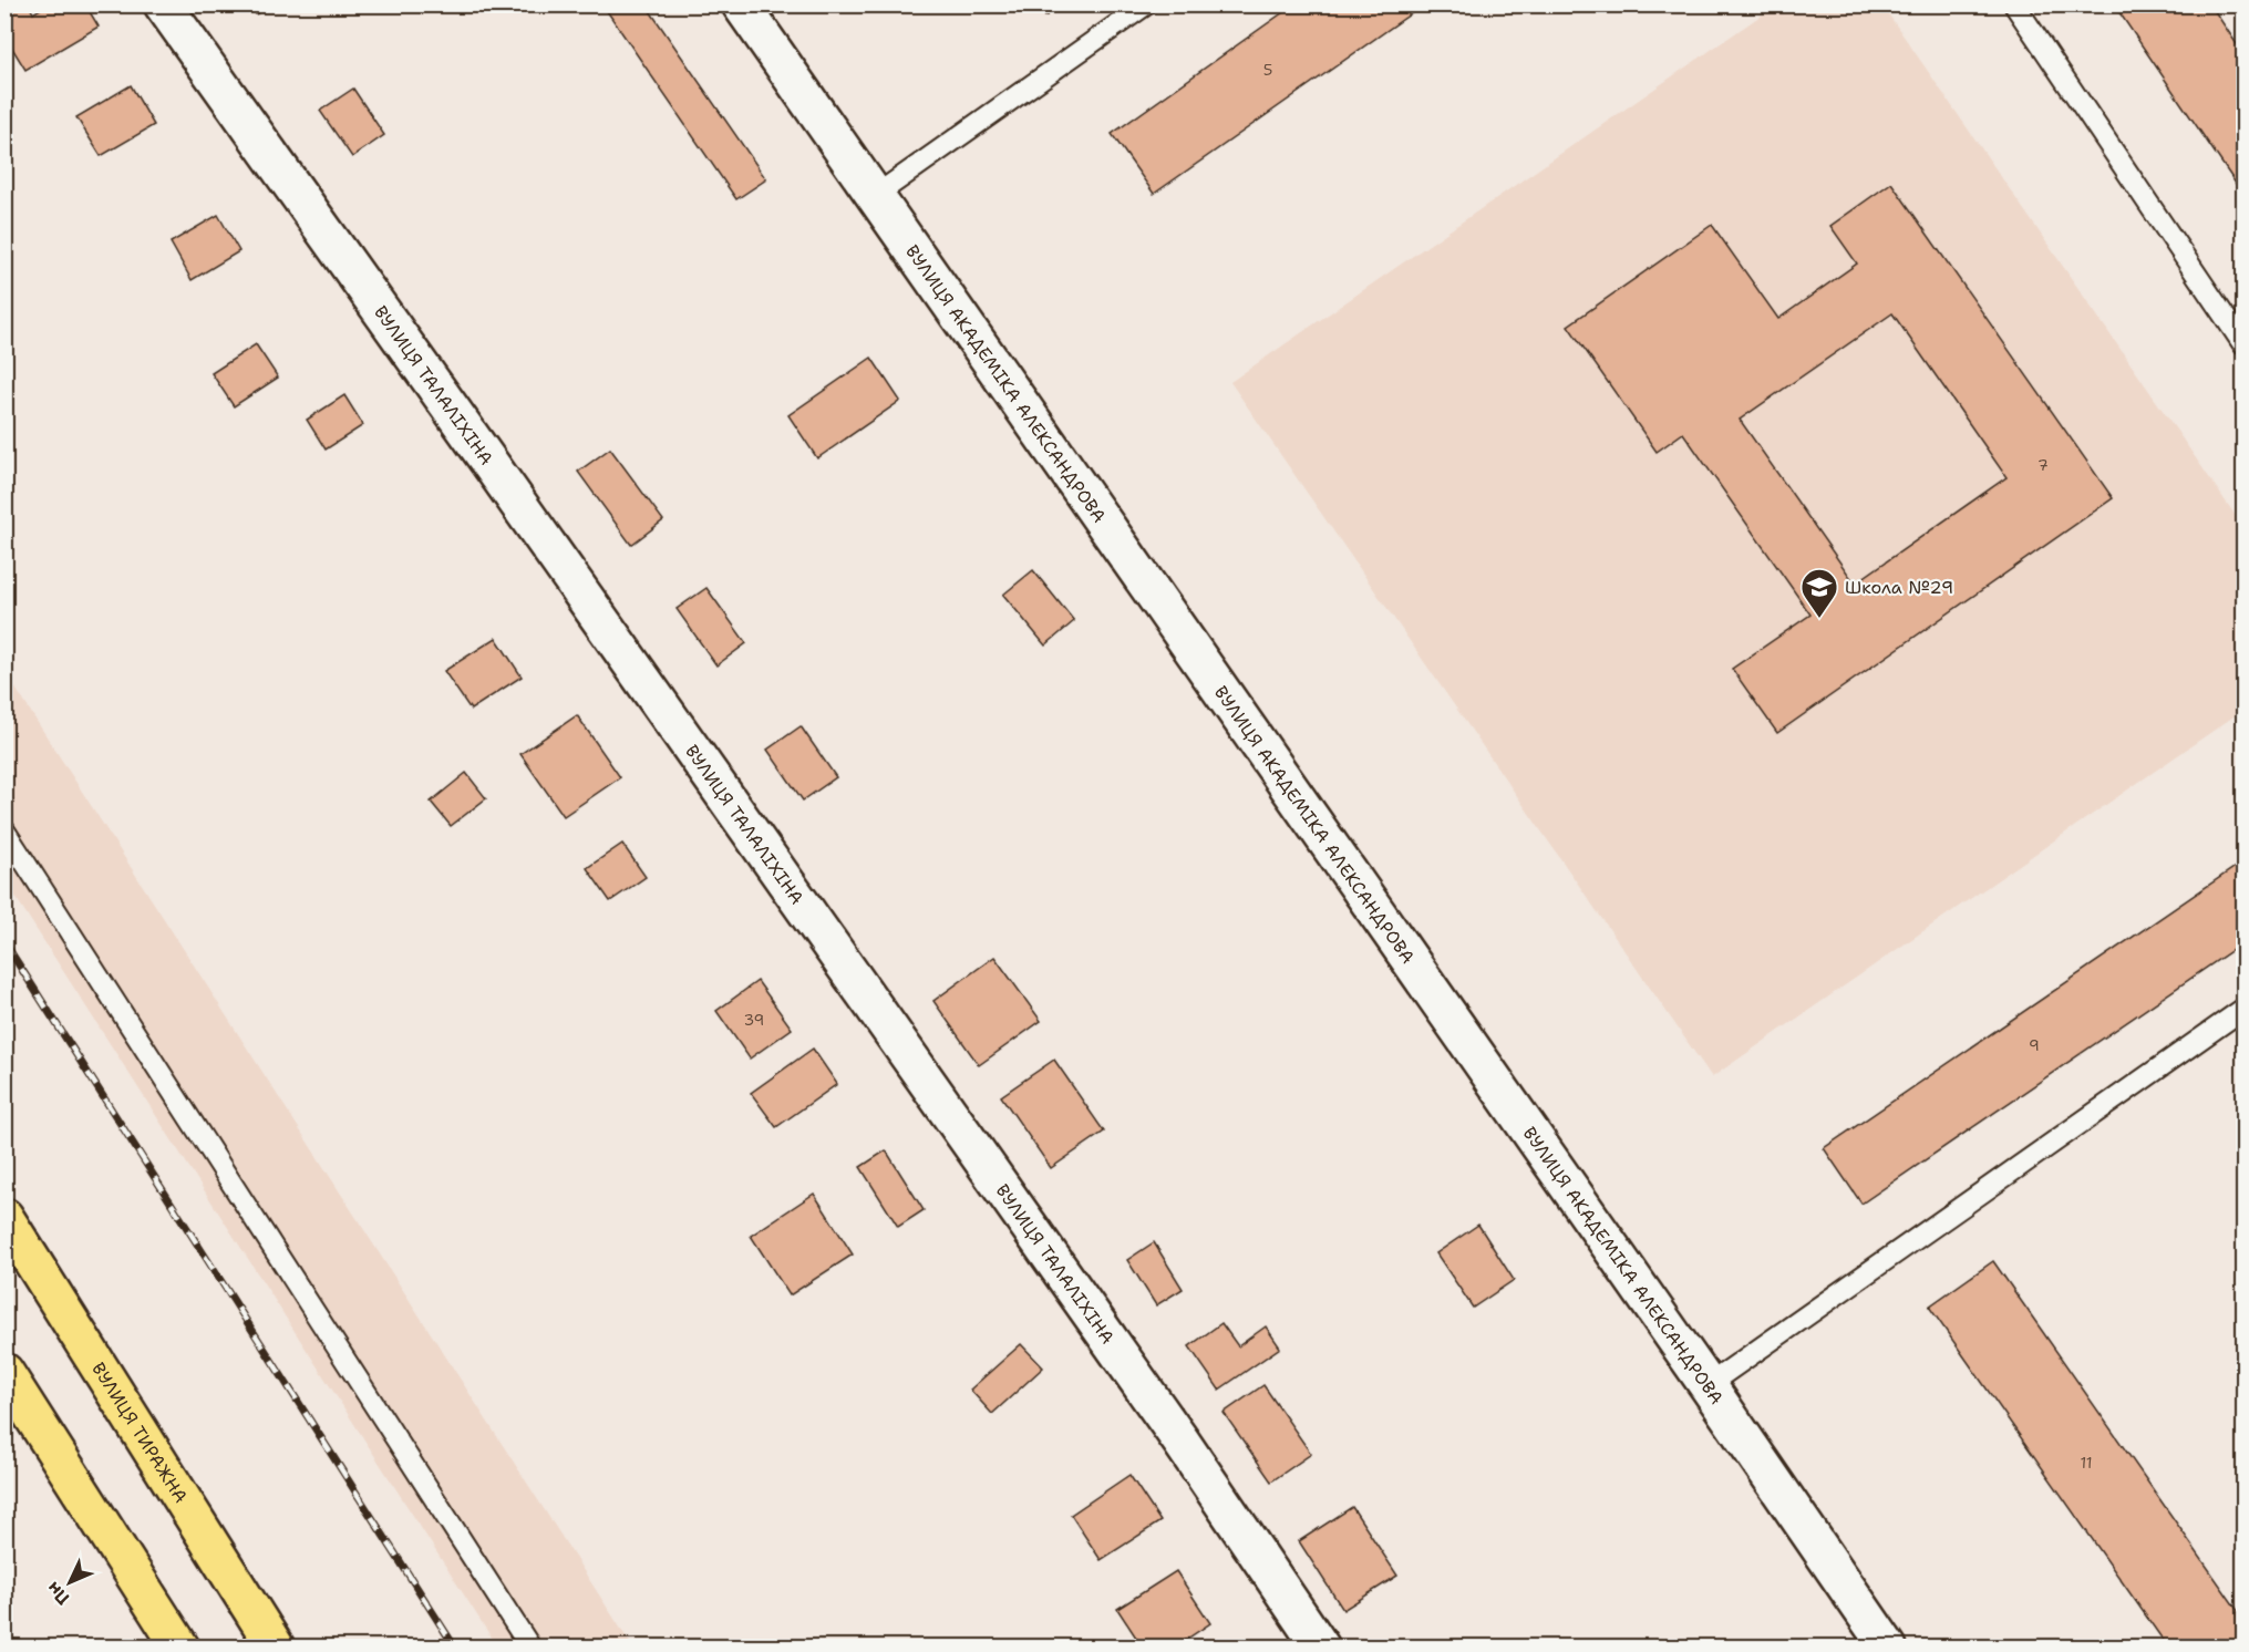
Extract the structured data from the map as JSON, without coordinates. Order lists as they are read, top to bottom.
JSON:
{
  "streets": {
    "main road": ["ВУЛИЦЯ ТИРАЖНА"],
    "street": ["ВУЛИЦЯ ТАЛАЛІХІНА", "ВУЛИЦЯ АКАДЕМІКА АЛЕКСАНДРОВА"]
  },
  "places": {
    "school or university": ["Школа №29"]
  },
  "house_numbers": [
    "5",
    "7",
    "39",
    "9",
    "11"
  ],
  "north": "bottom left"
}
